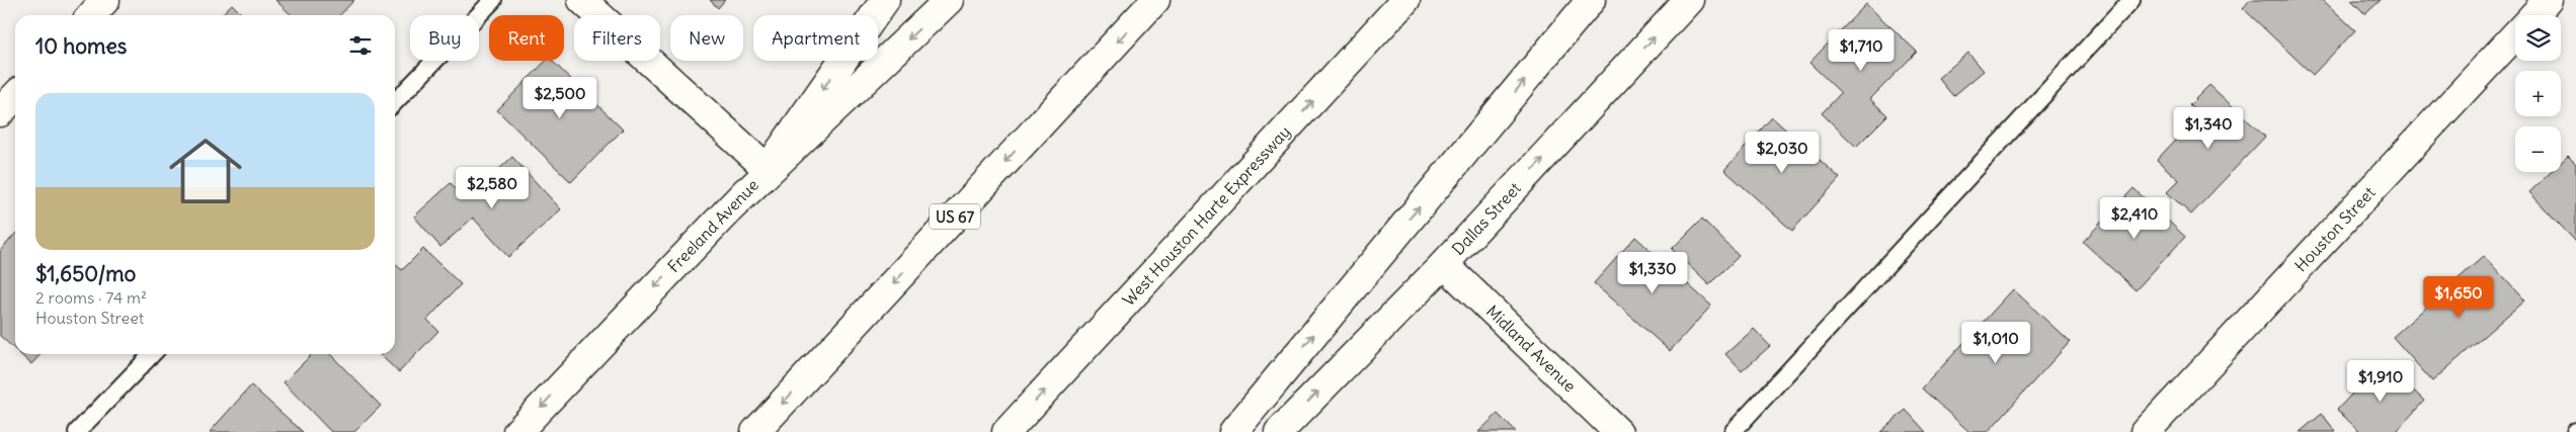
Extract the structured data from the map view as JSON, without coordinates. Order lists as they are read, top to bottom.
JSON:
{
  "streets": {
    "main road": [
      "West Houston Harte Expressway",
      "US 67",
      "Dallas Street",
      "Freeland Avenue",
      "Houston Street",
      "Midland Avenue"
    ]
  },
  "crossings": [
    ["Dallas Street", "Midland Avenue"]
  ],
  "page": {
    "map_buttons": ["+", "−"],
    "chip": [
      "Buy",
      "Rent",
      "Filters",
      "New",
      "Apartment"
    ],
    "heading": "10 homes",
    "price": [
      "$1,710",
      "$2,500",
      "$1,340",
      "$2,030",
      "$2,580",
      "$2,410",
      "$1,330",
      "$1,650",
      "$1,010",
      "$1,910"
    ],
    "list": [
      {
        "name": "$1,650/mo",
        "note": "2 rooms · 74 m² · Houston Street"
      }
    ]
  }
}
